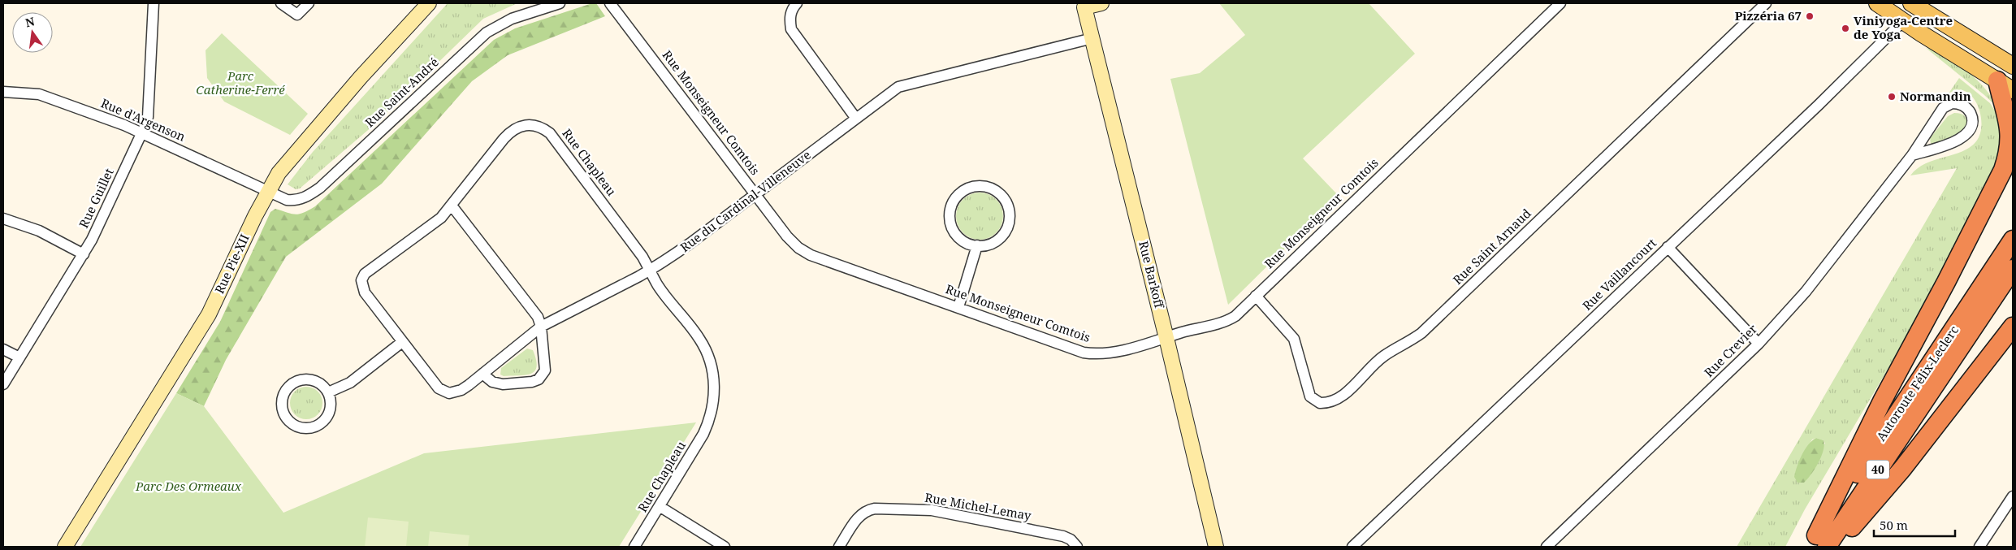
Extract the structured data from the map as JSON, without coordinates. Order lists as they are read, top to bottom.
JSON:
{
  "streets": {
    "highway": ["Autoroute Félix-Leclerc", "40"],
    "street": [
      "Rue Saint-André",
      "Rue Monseigneur Comtois",
      "Rue d'Argenson",
      "Rue Chapleau",
      "Rue Guillet",
      "Rue du Cardinal-Villeneuve",
      "Rue Saint Arnaud",
      "Rue Pie-XII",
      "Rue Barkoff",
      "Rue Vaillancourt",
      "Rue Crevier",
      "Rue Michel-Lemay"
    ]
  },
  "crossings": [
    ["Rue Saint-André", "Rue d'Argenson"],
    ["Rue Saint-André", "Rue Pie-XII"],
    ["Rue Monseigneur Comtois", "Rue du Cardinal-Villeneuve"],
    ["Rue Monseigneur Comtois", "Rue Saint Arnaud"],
    ["Rue Monseigneur Comtois", "Rue Barkoff"],
    ["Rue d'Argenson", "Rue Guillet"],
    ["Rue d'Argenson", "Rue Pie-XII"],
    ["Rue Chapleau", "Rue du Cardinal-Villeneuve"],
    ["Rue du Cardinal-Villeneuve", "Rue Barkoff"]
  ],
  "parks": ["Parc Catherine-Ferré", "Parc Des Ormeaux"],
  "places": ["Pizzéria 67", "Viniyoga-Centre de Yoga", "Normandin"],
  "scale_bar": "50 m",
  "north": "top"
}
